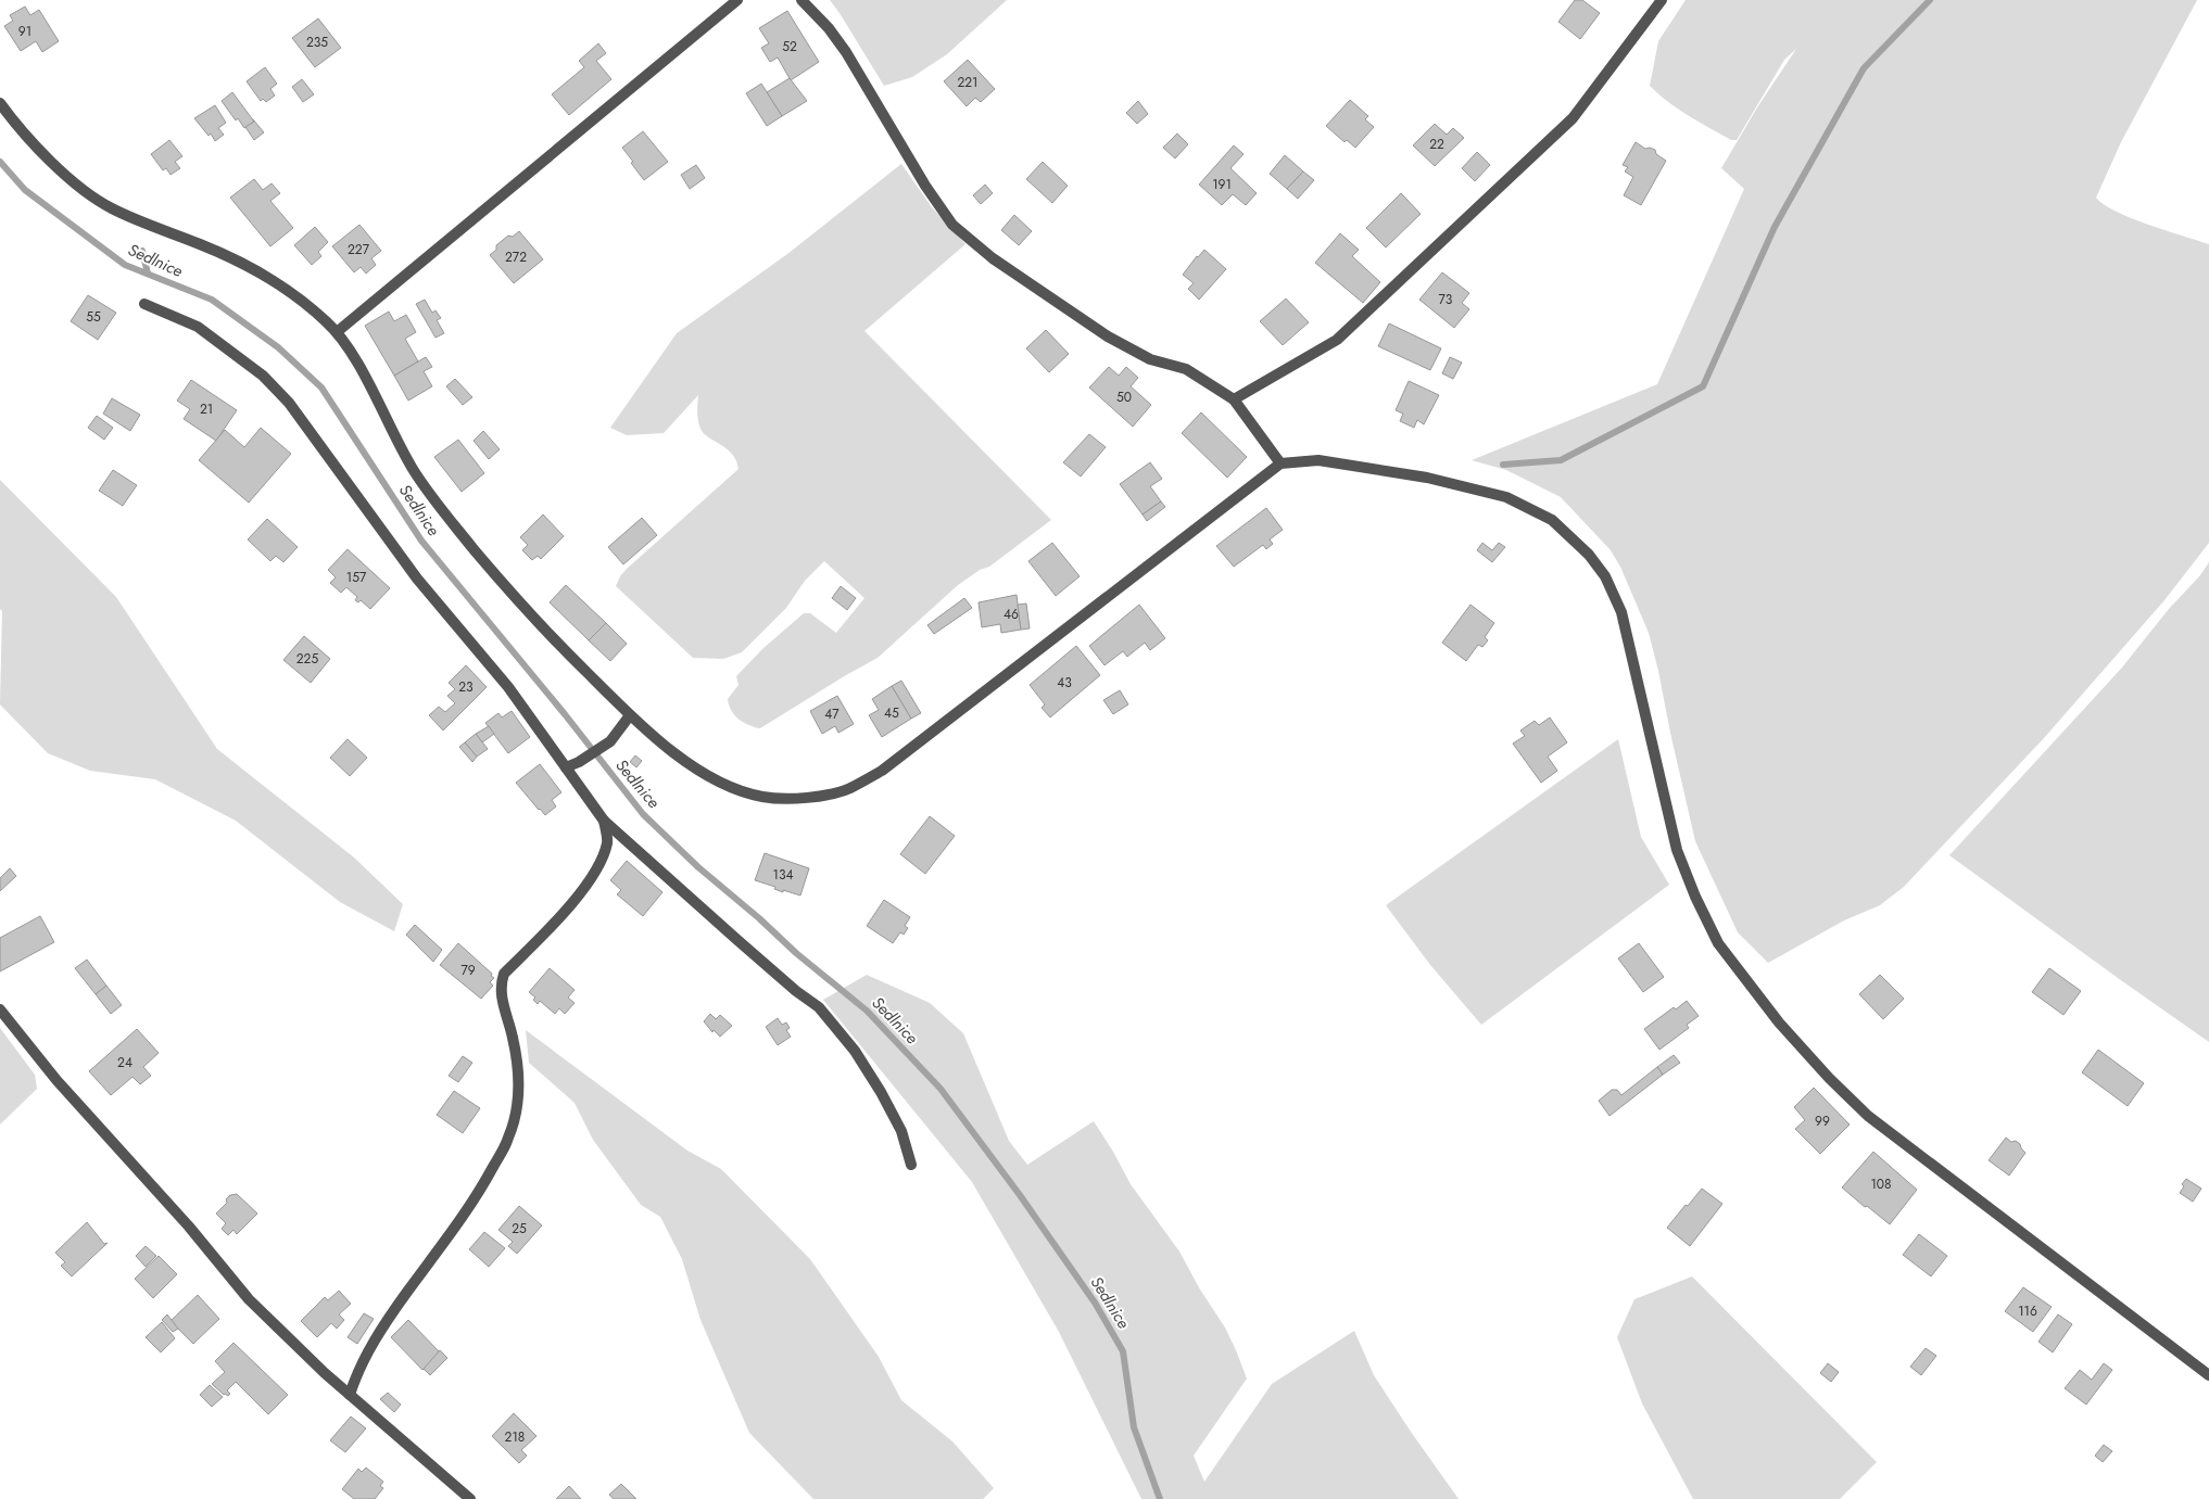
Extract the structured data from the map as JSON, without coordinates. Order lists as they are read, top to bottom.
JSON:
{
  "water": ["Sedlnice"],
  "house_numbers": [
    "91",
    "235",
    "52",
    "221",
    "22",
    "191",
    "227",
    "272",
    "73",
    "55",
    "50",
    "21",
    "157",
    "46",
    "225",
    "43",
    "23",
    "45",
    "47",
    "134",
    "79",
    "24",
    "99",
    "108",
    "25",
    "116",
    "218"
  ]
}
